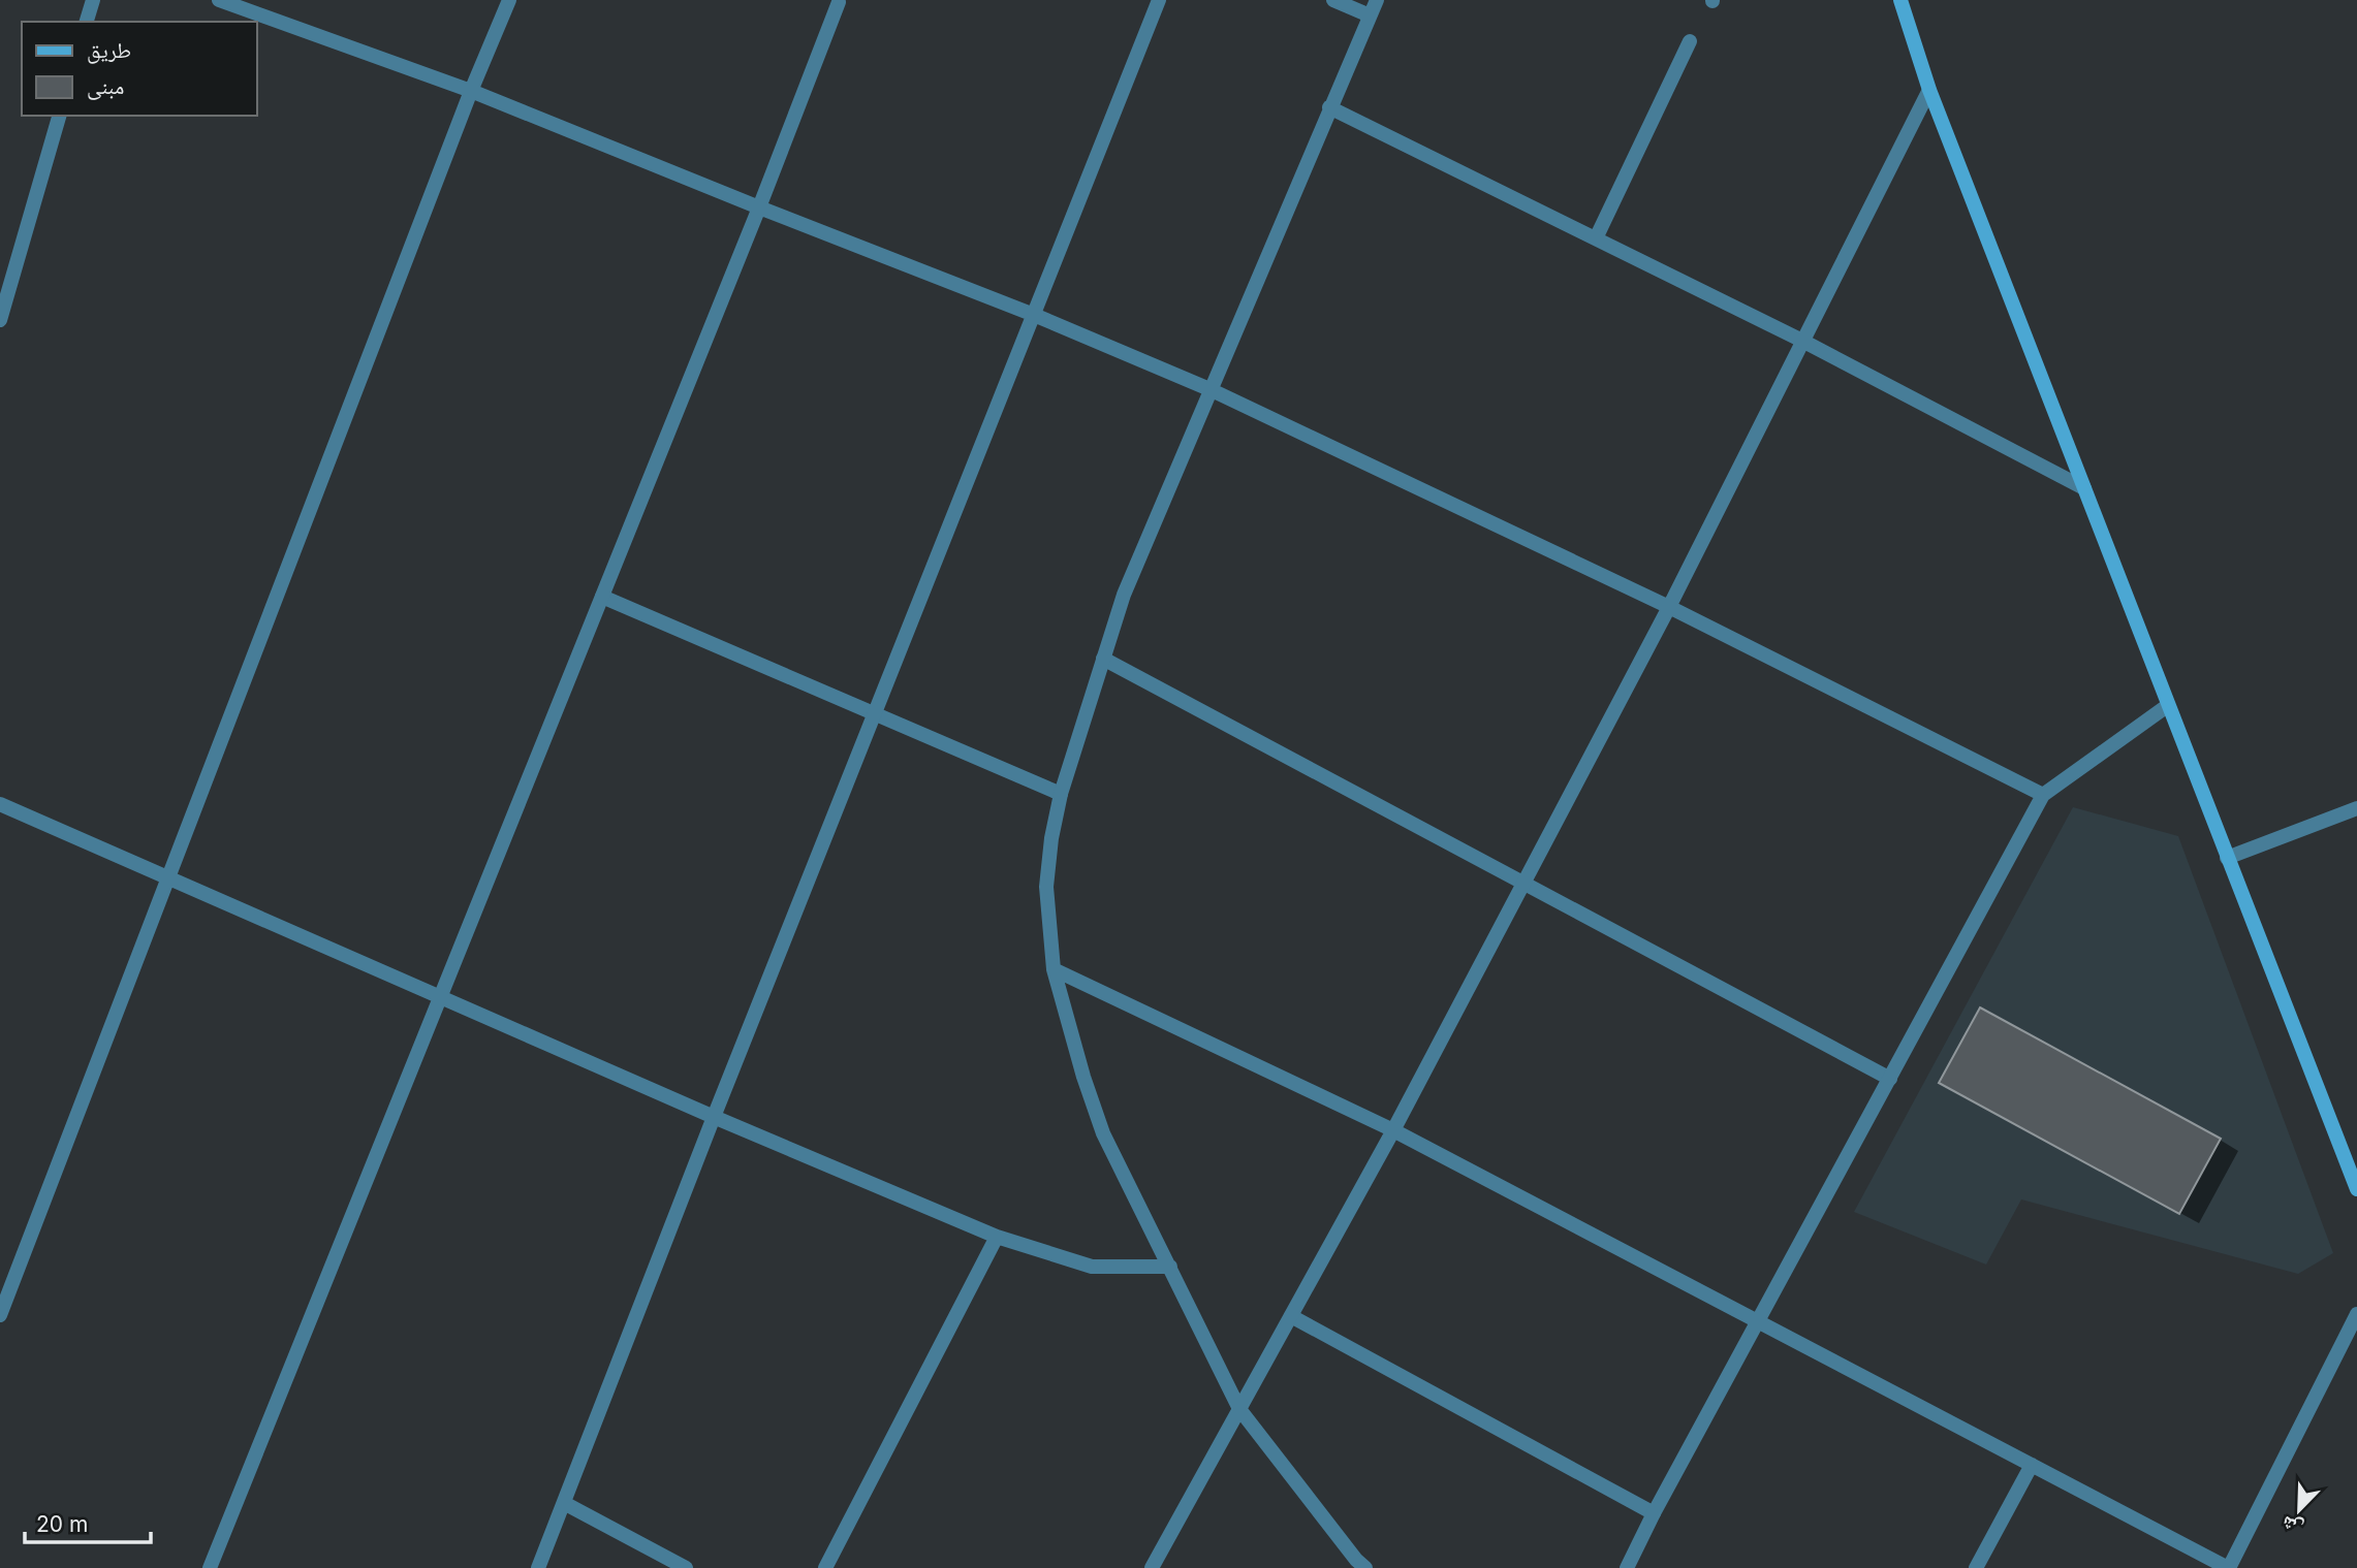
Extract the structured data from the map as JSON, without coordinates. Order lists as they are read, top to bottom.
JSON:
{
  "legend": ["طريق", "مبنى"],
  "scale_bar": "20 m",
  "north": "bottom left"
}
